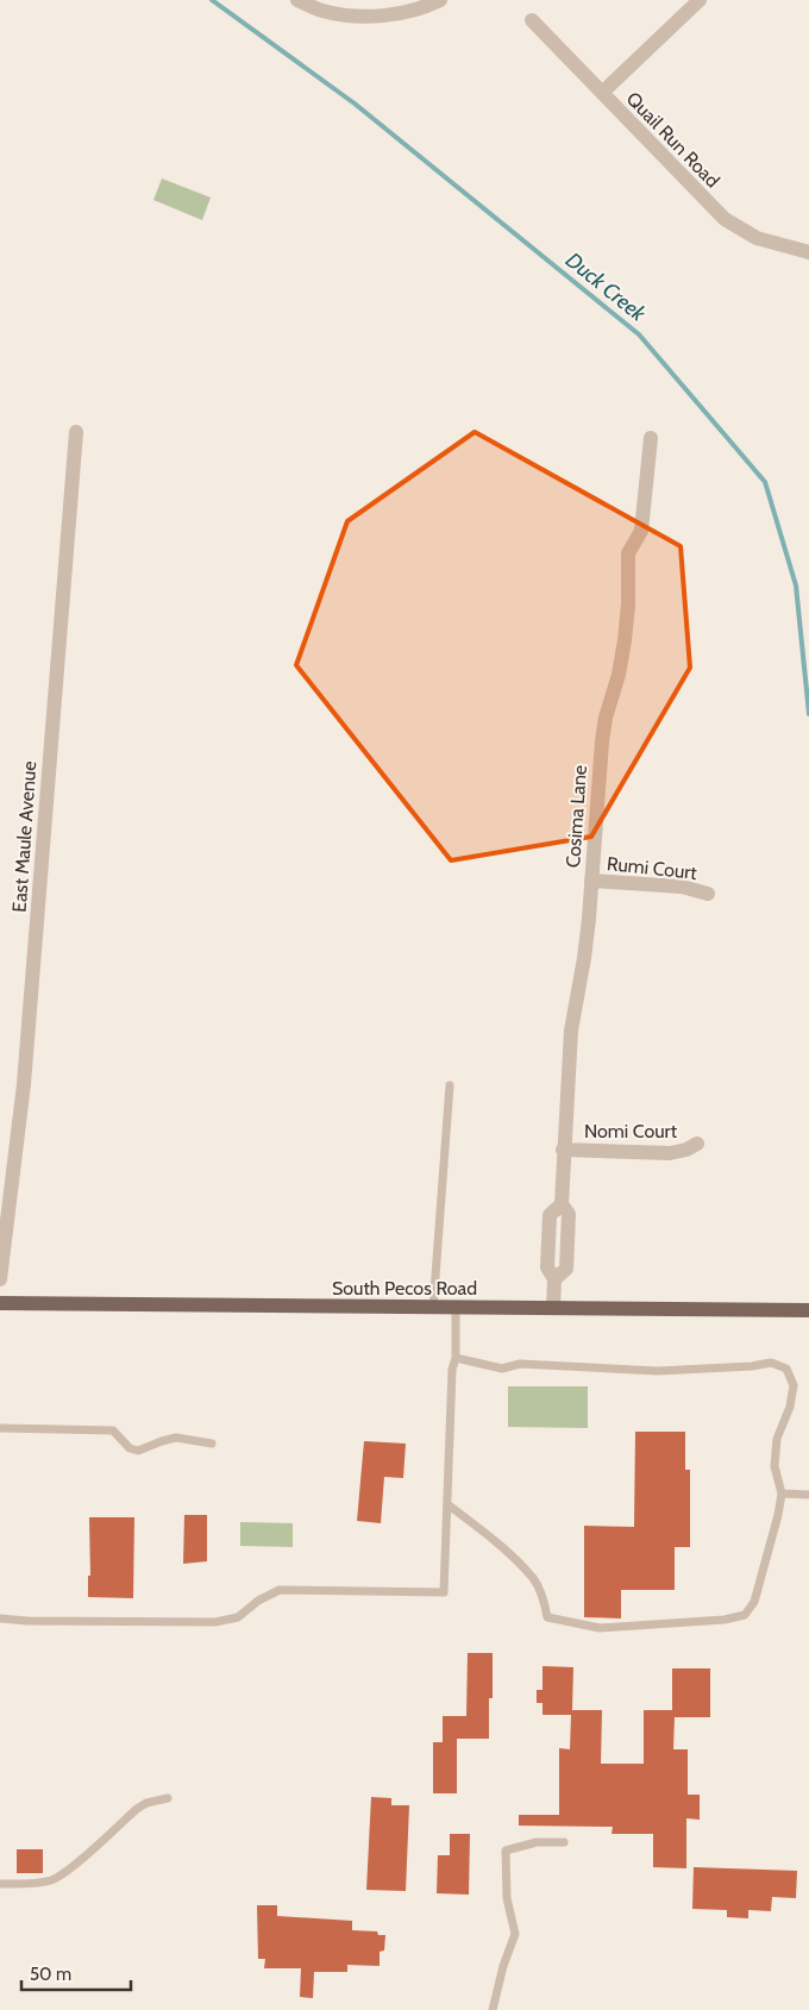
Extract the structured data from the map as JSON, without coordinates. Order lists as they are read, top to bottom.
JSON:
{
  "streets": {
    "main road": ["South Pecos Road"],
    "street": [
      "Quail Run Road",
      "Cosima Lane",
      "East Maule Avenue",
      "Rumi Court",
      "Nomi Court"
    ]
  },
  "crossings": [
    ["Cosima Lane", "Rumi Court"],
    ["Cosima Lane", "Nomi Court"],
    ["Cosima Lane", "South Pecos Road"]
  ],
  "water": ["Duck Creek"],
  "scale_bar": "50 m"
}
